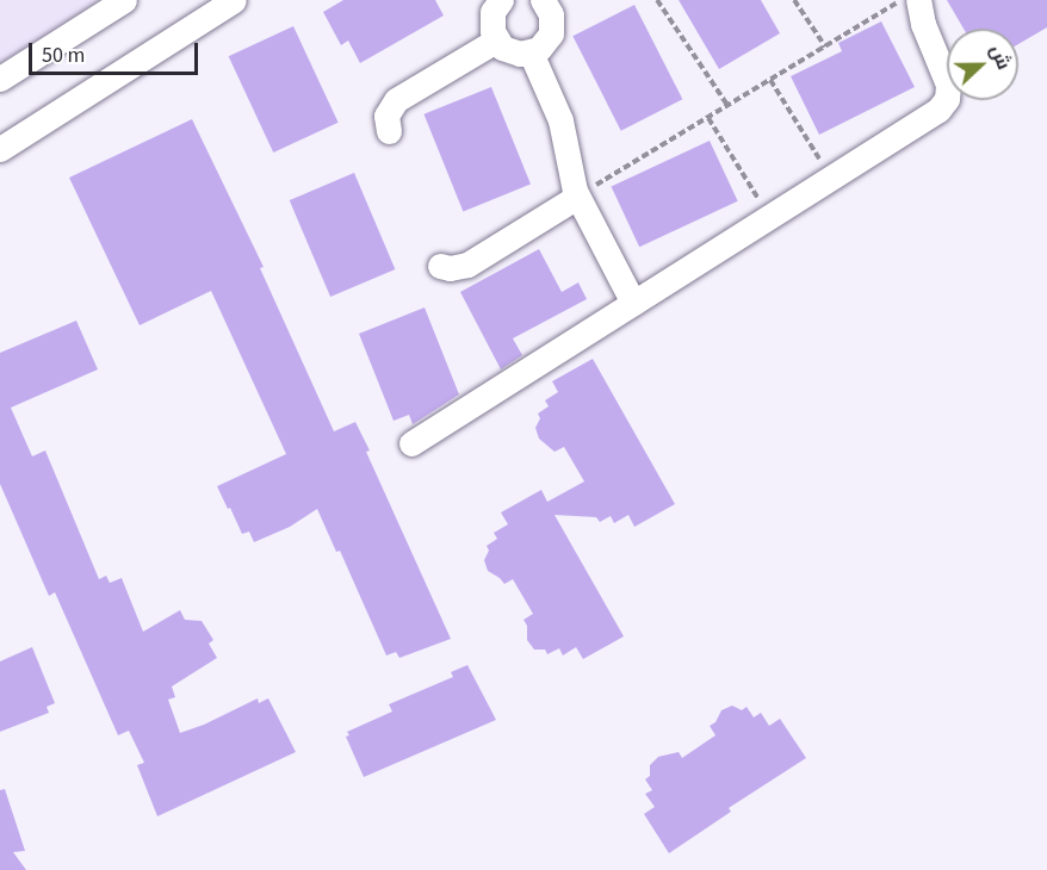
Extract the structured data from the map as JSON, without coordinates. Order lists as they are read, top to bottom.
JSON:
{
  "scale_bar": "50 m",
  "north": "right"
}
